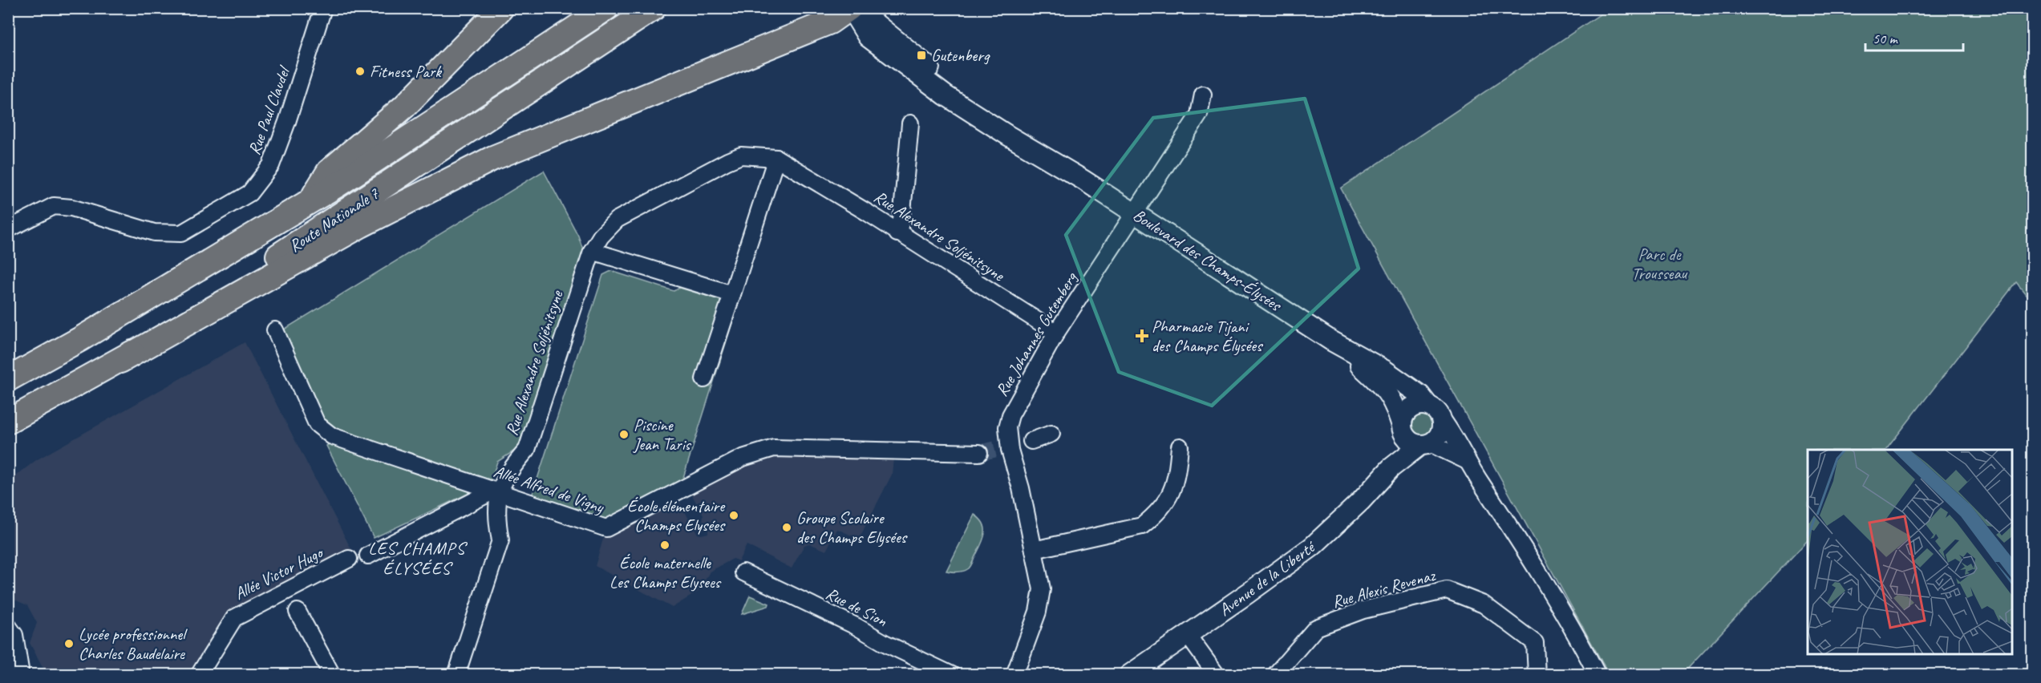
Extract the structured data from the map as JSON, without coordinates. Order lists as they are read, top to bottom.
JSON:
{
  "streets": {
    "main road": ["Route Nationale 7"],
    "street": [
      "Rue Paul Claudel",
      "Rue Alexandre Soljénitsyne",
      "Boulevard des Champs-Élysées",
      "Rue Johannes Gutemberg",
      "Allée Alfred de Vigny",
      "Allée Victor Hugo",
      "Avenue de la Liberté",
      "Rue Alexis Revenaz",
      "Rue de Sion"
    ]
  },
  "crossings": [
    ["Rue Alexandre Soljénitsyne", "Rue Johannes Gutemberg"],
    ["Rue Alexandre Soljénitsyne", "Allée Alfred de Vigny"],
    ["Boulevard des Champs-Élysées", "Rue Johannes Gutemberg"],
    ["Boulevard des Champs-Élysées", "Avenue de la Liberté"]
  ],
  "districts": ["LES CHAMPS ÉLYSÉES"],
  "parks": ["Parc de Trousseau"],
  "places": {
    "transit": ["Gutenberg"],
    "other": [
      "Fitness Park",
      "Piscine Jean Taris",
      "École élémentaire Champs Elysées",
      "Groupe Scolaire des Champs Elysées",
      "École maternelle Les Champs Elysees",
      "Lycée professionnel Charles Baudelaire"
    ],
    "health": ["Pharmacie Tijani des Champs Élysées"]
  },
  "scale_bar": "50 m"
}
